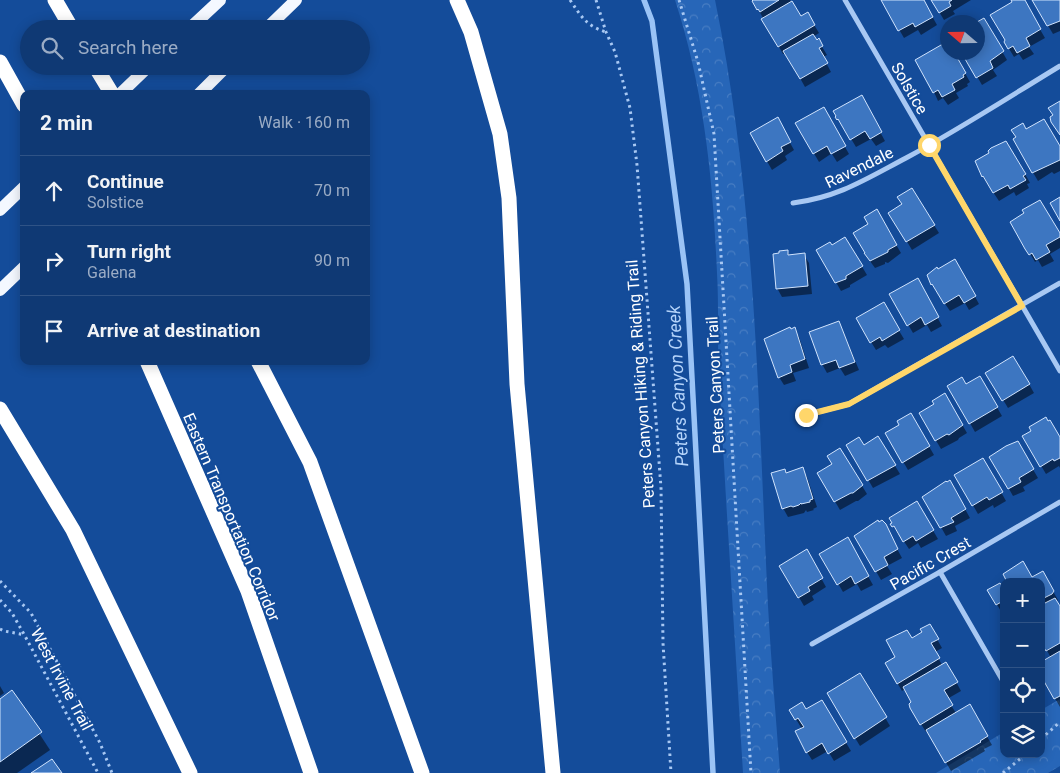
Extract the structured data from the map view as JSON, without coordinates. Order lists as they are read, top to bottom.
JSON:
{
  "streets": {
    "highway": ["Eastern Transportation Corridor"],
    "street": ["Solstice", "Ravendale", "Pacific Crest"],
    "path": ["Peters Canyon Hiking & Riding Trail", "Peters Canyon Trail", "West Irvine Trail"]
  },
  "crossings": [
    ["Solstice", "Ravendale"]
  ],
  "water": ["Peters Canyon Creek"],
  "north": "left",
  "page": {
    "search": "Search here",
    "heading": ["2 min", "Walk · 160 m"],
    "list": [
      ["Continue", "Solstice", "70 m"],
      ["Turn right", "Galena", "90 m"],
      "Arrive at destination"
    ],
    "map_buttons": ["+", "−"]
  }
}
